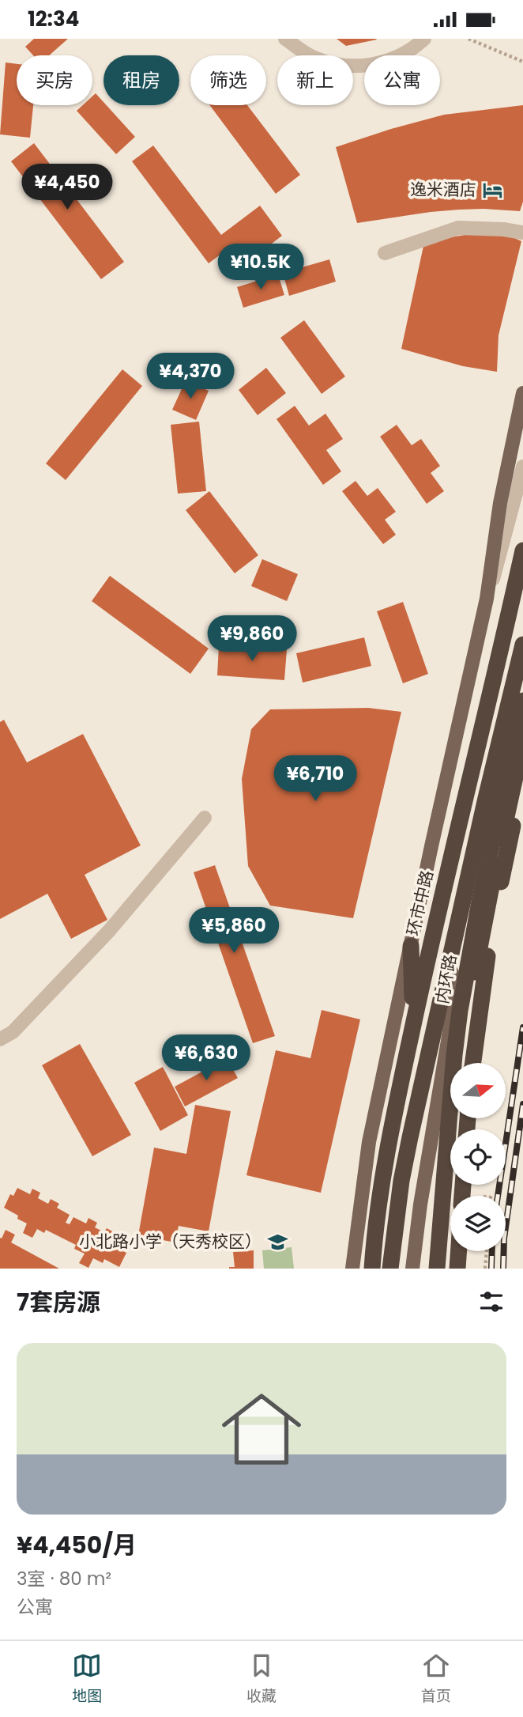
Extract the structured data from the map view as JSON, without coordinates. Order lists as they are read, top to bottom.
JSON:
{
  "streets": {
    "highway": ["环市中路", "内环路"]
  },
  "places": {
    "hotel": ["逸米酒店"],
    "school or university": ["小北路小学（天秀校区）"]
  },
  "north": "right",
  "page": {
    "status": "12:34",
    "chip": [
      "买房",
      "租房",
      "筛选",
      "新上",
      "公寓"
    ],
    "price": [
      "¥4,450",
      "¥10.5K",
      "¥4,370",
      "¥9,860",
      "¥6,710",
      "¥5,860",
      "¥6,630"
    ],
    "heading": "7套房源",
    "list": [
      {
        "name": "¥4,450/月",
        "note": "3室 · 80 m² · 公寓"
      }
    ],
    "tabs": ["地图", "收藏", "首页"]
  }
}
